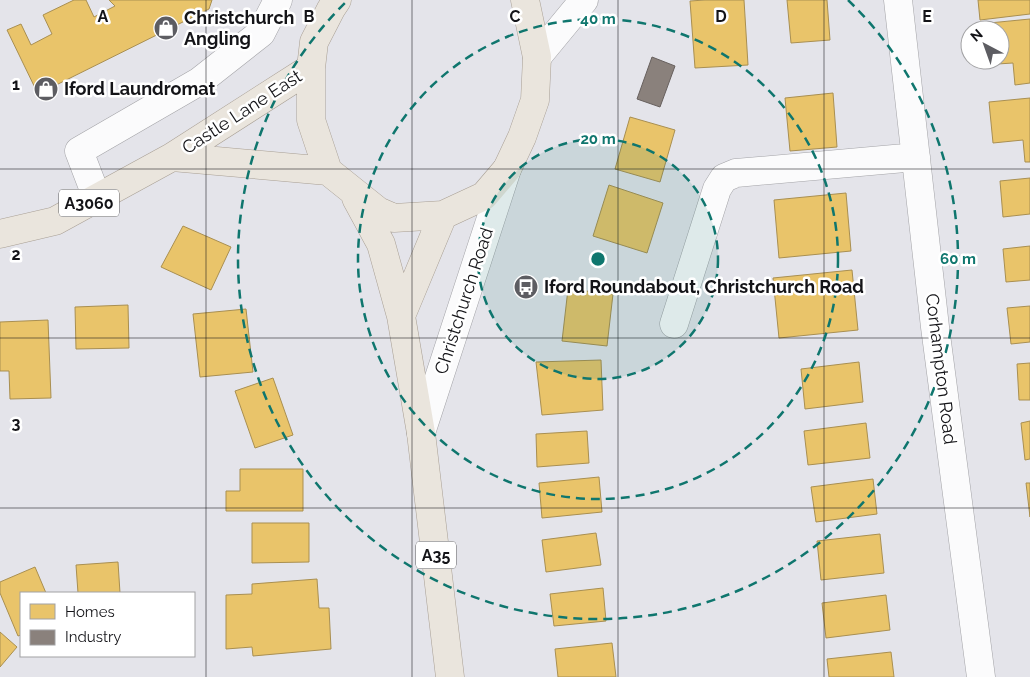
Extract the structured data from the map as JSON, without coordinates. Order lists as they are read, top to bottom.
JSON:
{
  "streets": {
    "main road": [
      "Castle Lane East",
      "A3060",
      "Christchurch Road",
      "A35"
    ],
    "street": ["Corhampton Road"]
  },
  "places": {
    "shop": ["Christchurch Angling", "Iford Laundromat"],
    "bus stop": ["Iford Roundabout, Christchurch Road"]
  },
  "legend": ["Homes", "Industry"],
  "north": "top left",
  "grid": {
    "columns": [
      "A",
      "B",
      "C",
      "D",
      "E"
    ],
    "rows": ["1", "2", "3"]
  },
  "rings": ["40 m", "20 m", "60 m"]
}
